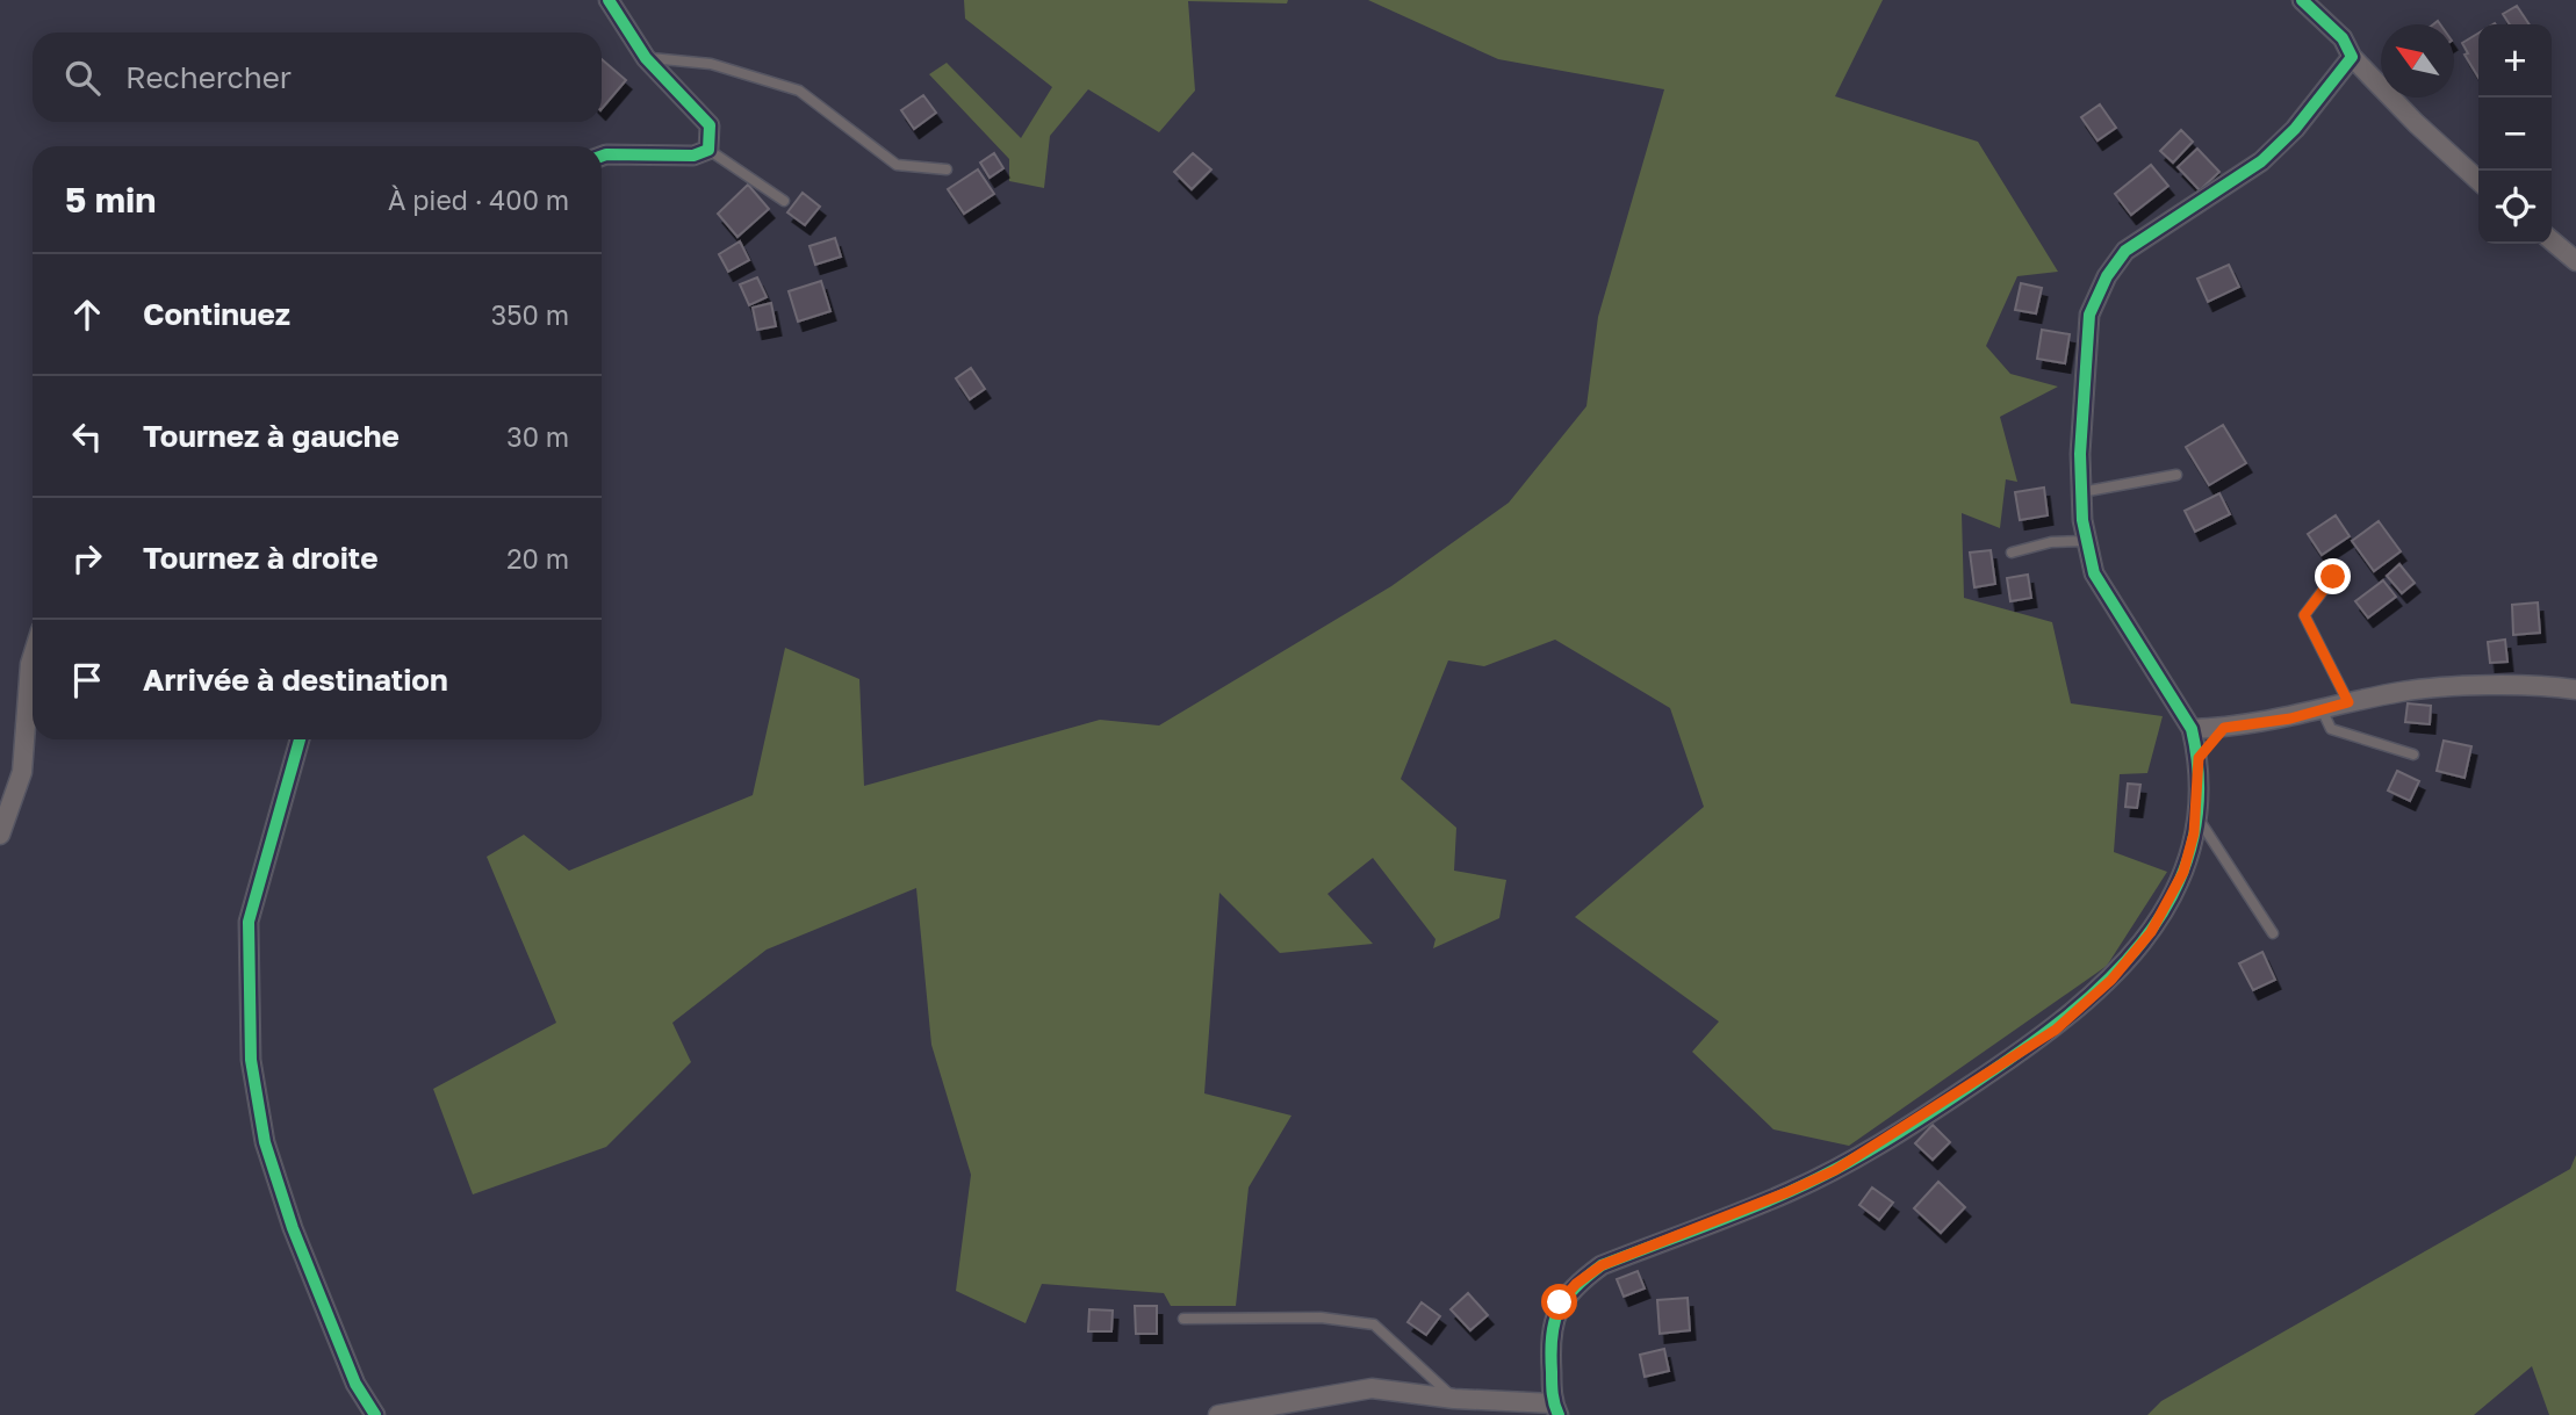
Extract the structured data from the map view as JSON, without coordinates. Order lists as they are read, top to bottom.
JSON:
{
  "north": "top left",
  "page": {
    "map_buttons": ["+", "−"],
    "search": "Rechercher",
    "heading": ["5 min", "À pied · 400 m"],
    "list": [
      ["Continuez", "350 m"],
      ["Tournez à gauche", "30 m"],
      ["Tournez à droite", "20 m"],
      "Arrivée à destination"
    ]
  }
}
